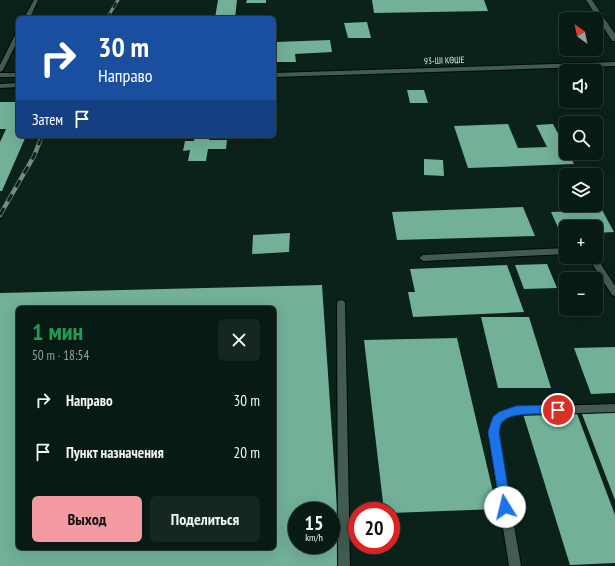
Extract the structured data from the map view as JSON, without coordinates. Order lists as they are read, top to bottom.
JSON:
{
  "streets": {
    "lane": ["93-ШІ КӨШЕ"]
  },
  "north": "top left",
  "page": {
    "map_buttons": ["+", "−"],
    "turn": ["30 m", "Направо"],
    "then": "Затем",
    "heading": ["1 мин", "50 m · 18:54"],
    "list": [
      {
        "name": "Направо",
        "value": "30 m"
      },
      {
        "name": "Пункт назначения",
        "value": "20 m"
      }
    ],
    "buttons": ["Выход", "Поделиться"],
    "speed": "15 km/h",
    "limit": "20"
  }
}
